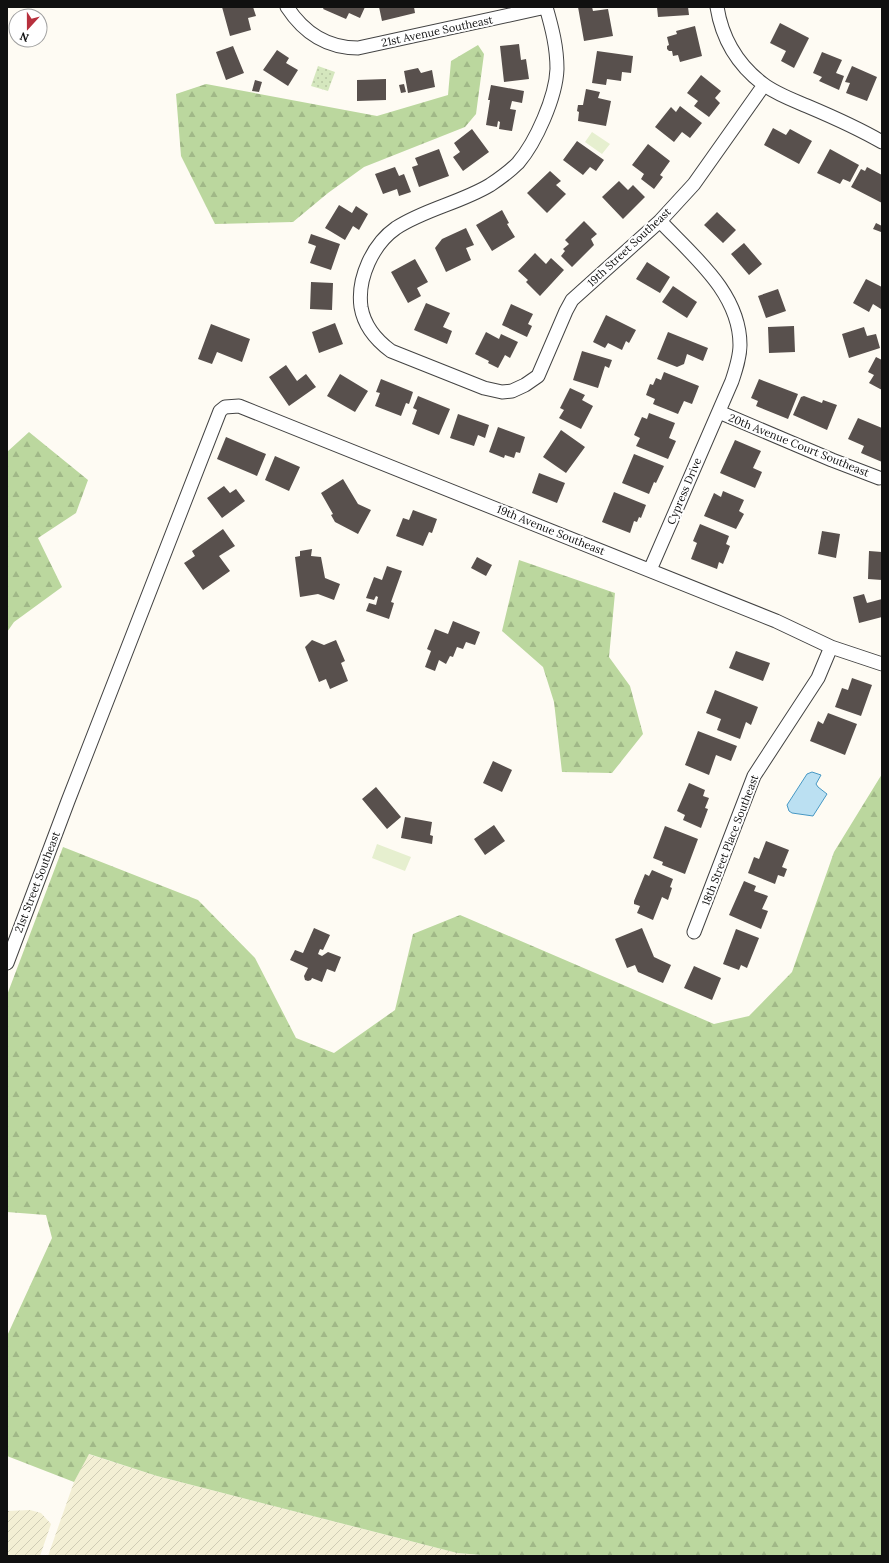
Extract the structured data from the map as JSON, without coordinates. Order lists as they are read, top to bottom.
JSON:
{
  "streets": {
    "street": [
      "21st Avenue Southeast",
      "19th Street Southeast",
      "20th Avenue Court Southeast",
      "Cypress Drive",
      "19th Avenue Southeast",
      "18th Street Place Southeast",
      "21st Street Southeast"
    ]
  },
  "crossings": [
    ["21st Avenue Southeast", "19th Street Southeast"],
    ["19th Street Southeast", "Cypress Drive"],
    ["20th Avenue Court Southeast", "Cypress Drive"],
    ["Cypress Drive", "19th Avenue Southeast"],
    ["19th Avenue Southeast", "18th Street Place Southeast"],
    ["19th Avenue Southeast", "21st Street Southeast"]
  ],
  "north": "bottom"
}
